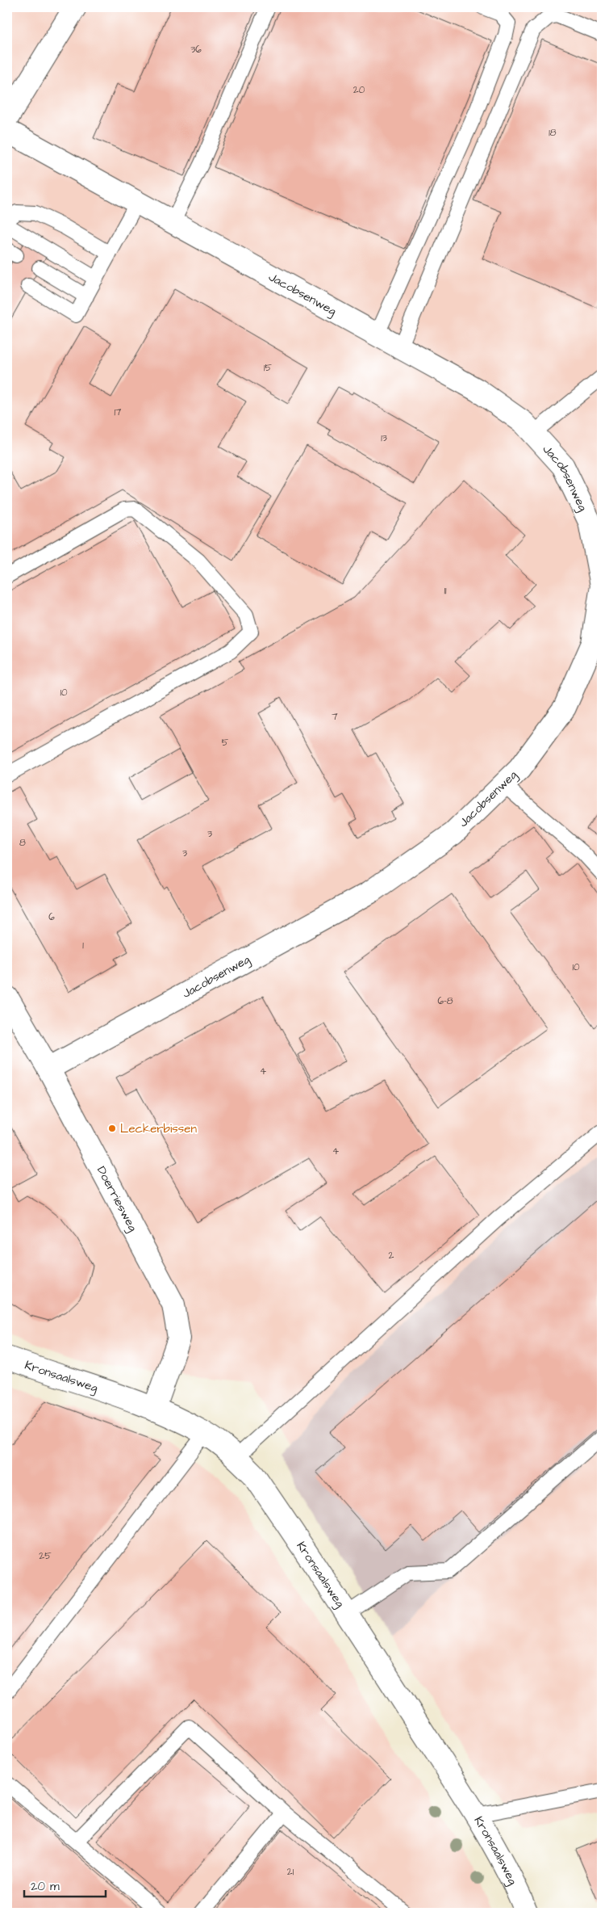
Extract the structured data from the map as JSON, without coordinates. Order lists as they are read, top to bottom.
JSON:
{
  "streets": {
    "street": ["Jacobsenweg", "Doerriesweg", "Kronsaalsweg"]
  },
  "crossings": [
    ["Jacobsenweg", "Doerriesweg"],
    ["Doerriesweg", "Kronsaalsweg"]
  ],
  "places": ["Leckerbissen"],
  "house_numbers": [
    "36",
    "20",
    "18",
    "15",
    "17",
    "13",
    "11",
    "10",
    "7",
    "5",
    "3",
    "8",
    "3",
    "6",
    "1",
    "10",
    "6-8",
    "4",
    "4",
    "2",
    "25",
    "21"
  ],
  "scale_bar": "20 m"
}
